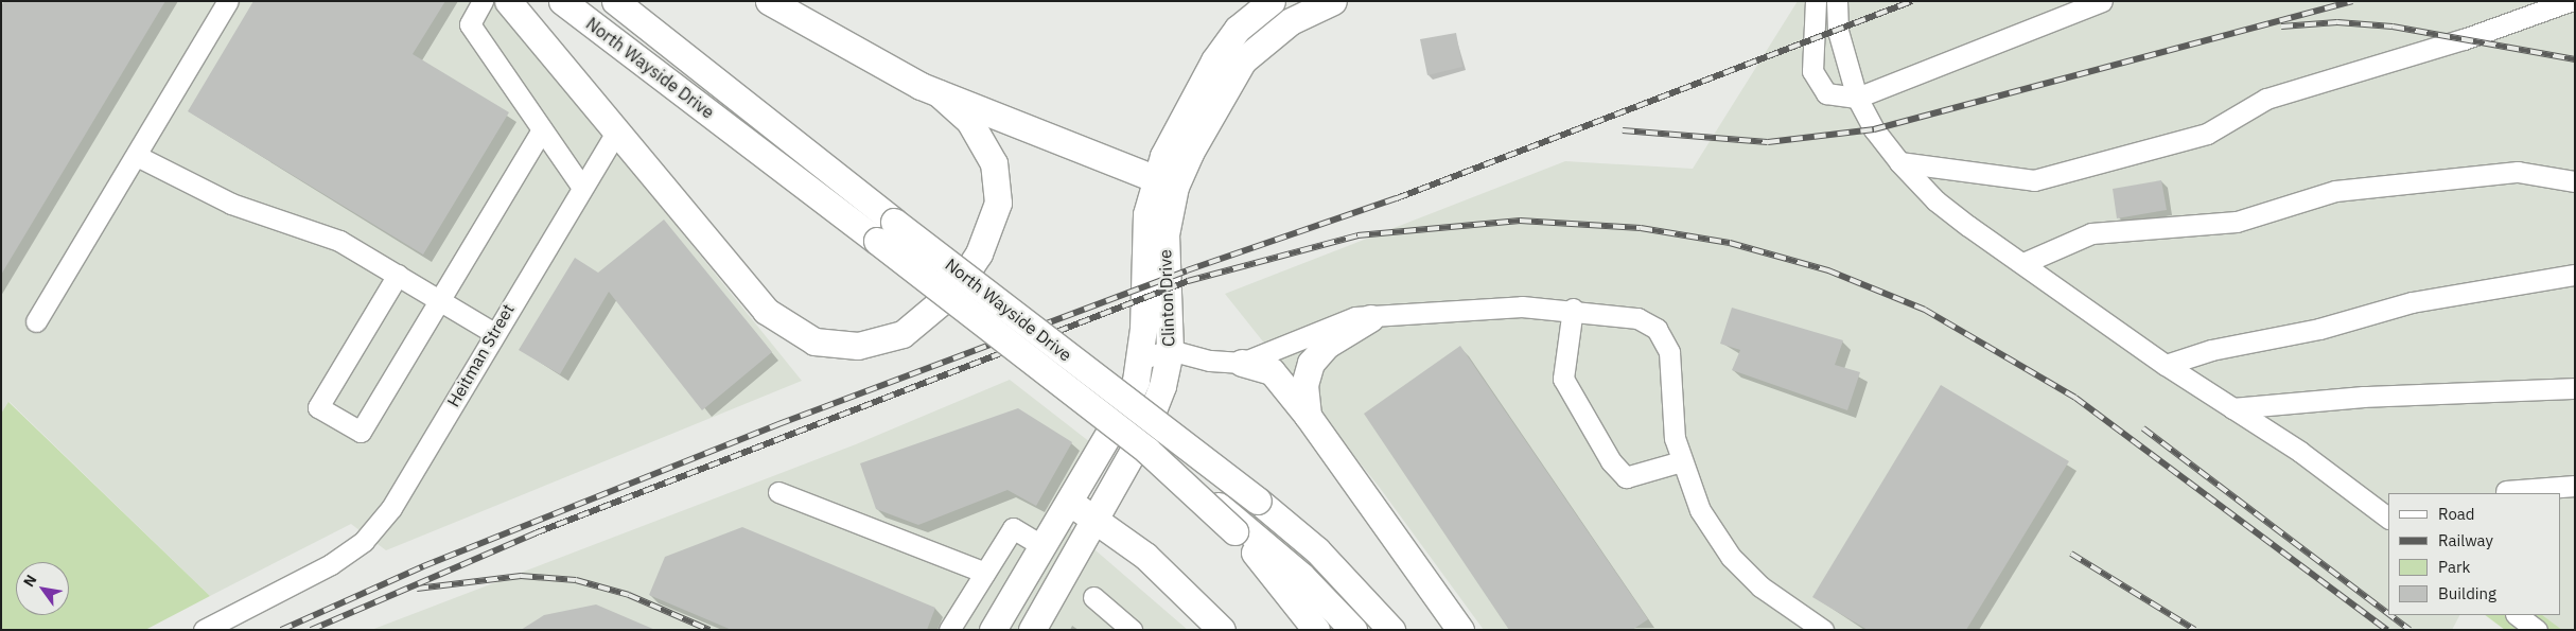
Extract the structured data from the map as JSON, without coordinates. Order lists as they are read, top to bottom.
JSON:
{
  "streets": {
    "main road": ["North Wayside Drive", "Clinton Drive"],
    "street": ["Heitman Street"]
  },
  "legend": [
    "Road",
    "Railway",
    "Park",
    "Building"
  ],
  "north": "top left"
}
